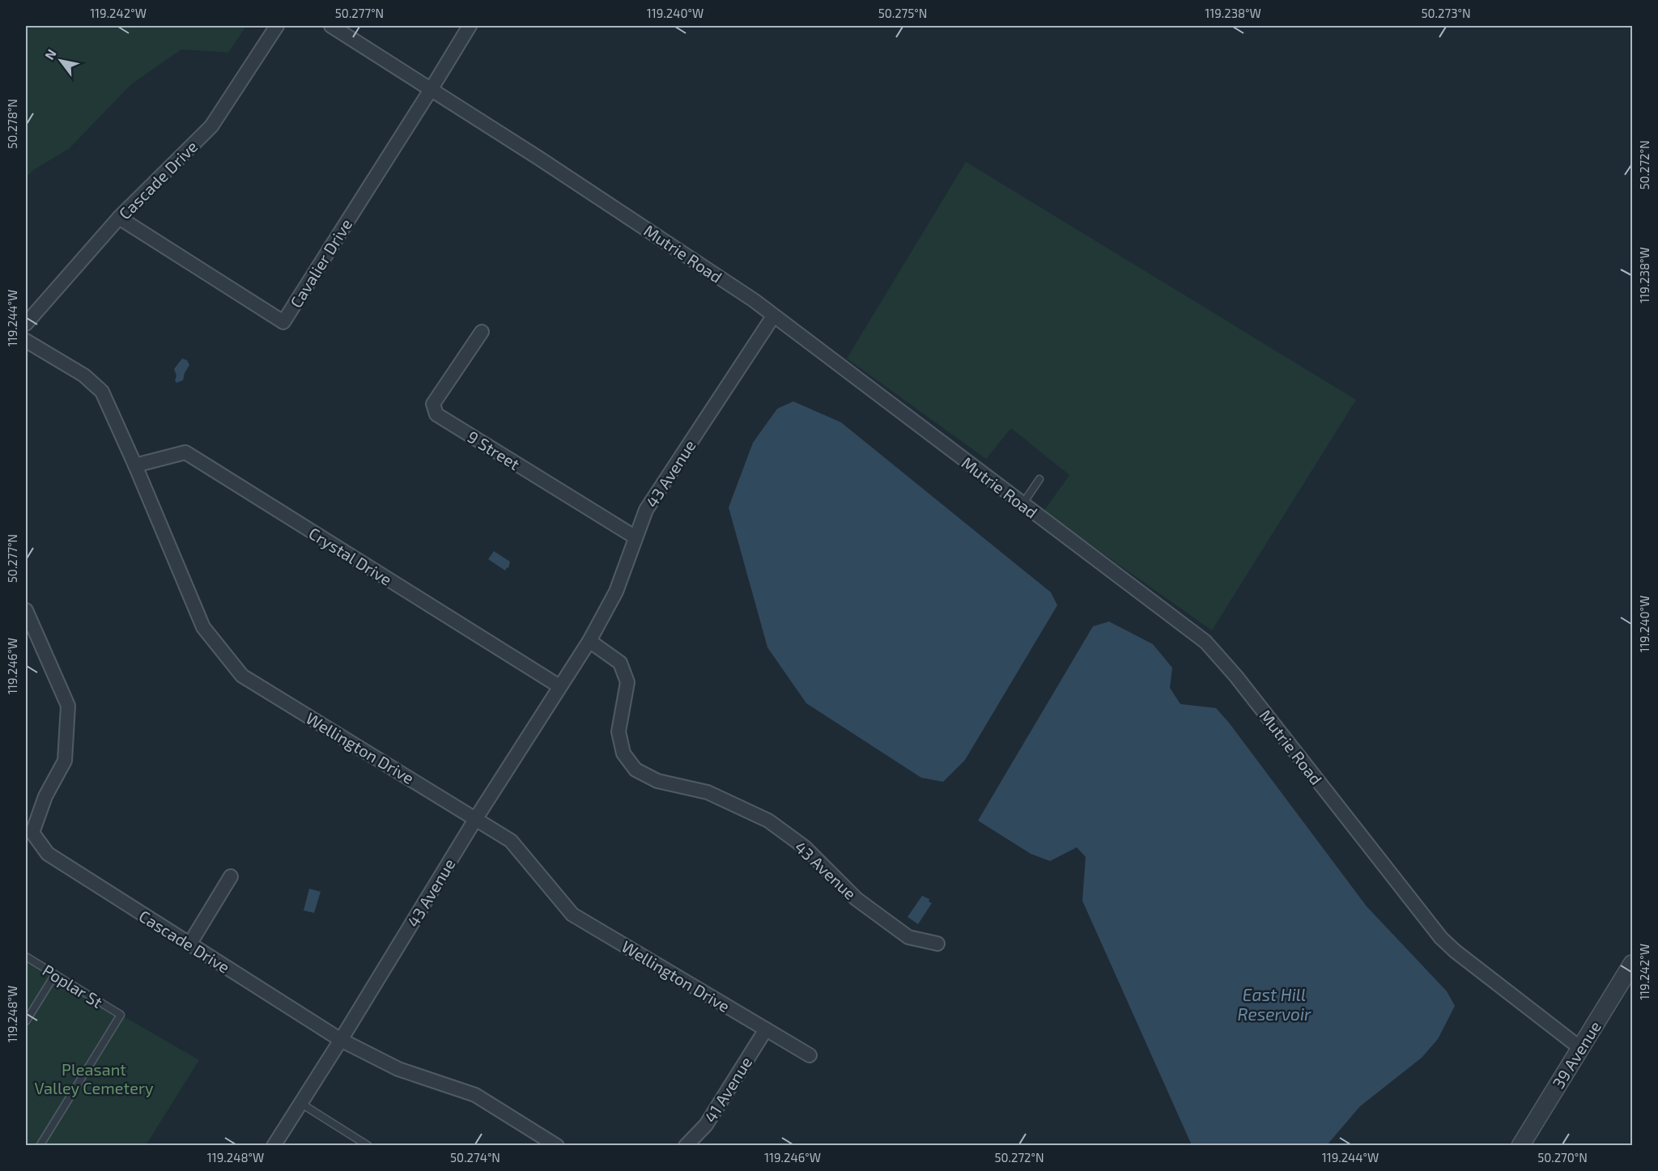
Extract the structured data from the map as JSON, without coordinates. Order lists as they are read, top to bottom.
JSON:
{
  "streets": {
    "street": [
      "Cascade Drive",
      "Mutrie Road",
      "Cavalier Drive",
      "9 Street",
      "43 Avenue",
      "Crystal Drive",
      "Wellington Drive",
      "39 Avenue",
      "41 Avenue"
    ],
    "lane": ["Poplar St"]
  },
  "crossings": [
    ["Cascade Drive", "Cavalier Drive"],
    ["Cascade Drive", "43 Avenue"],
    ["Mutrie Road", "Cavalier Drive"],
    ["Mutrie Road", "43 Avenue"],
    ["Mutrie Road", "39 Avenue"],
    ["9 Street", "43 Avenue"],
    ["43 Avenue", "Crystal Drive"],
    ["43 Avenue", "Wellington Drive"],
    ["Crystal Drive", "Wellington Drive"],
    ["Wellington Drive", "41 Avenue"]
  ],
  "water": ["East Hill Reservoir"],
  "parks": ["Pleasant Valley Cemetery"],
  "north": "top left",
  "coordinates": [
    "119.242°W",
    "50.277°N",
    "119.240°W",
    "50.275°N",
    "119.238°W",
    "50.273°N",
    "50.278°N",
    "50.272°N",
    "119.244°W",
    "119.246°W",
    "119.248°W",
    "50.274°N",
    "50.270°N"
  ]
}
